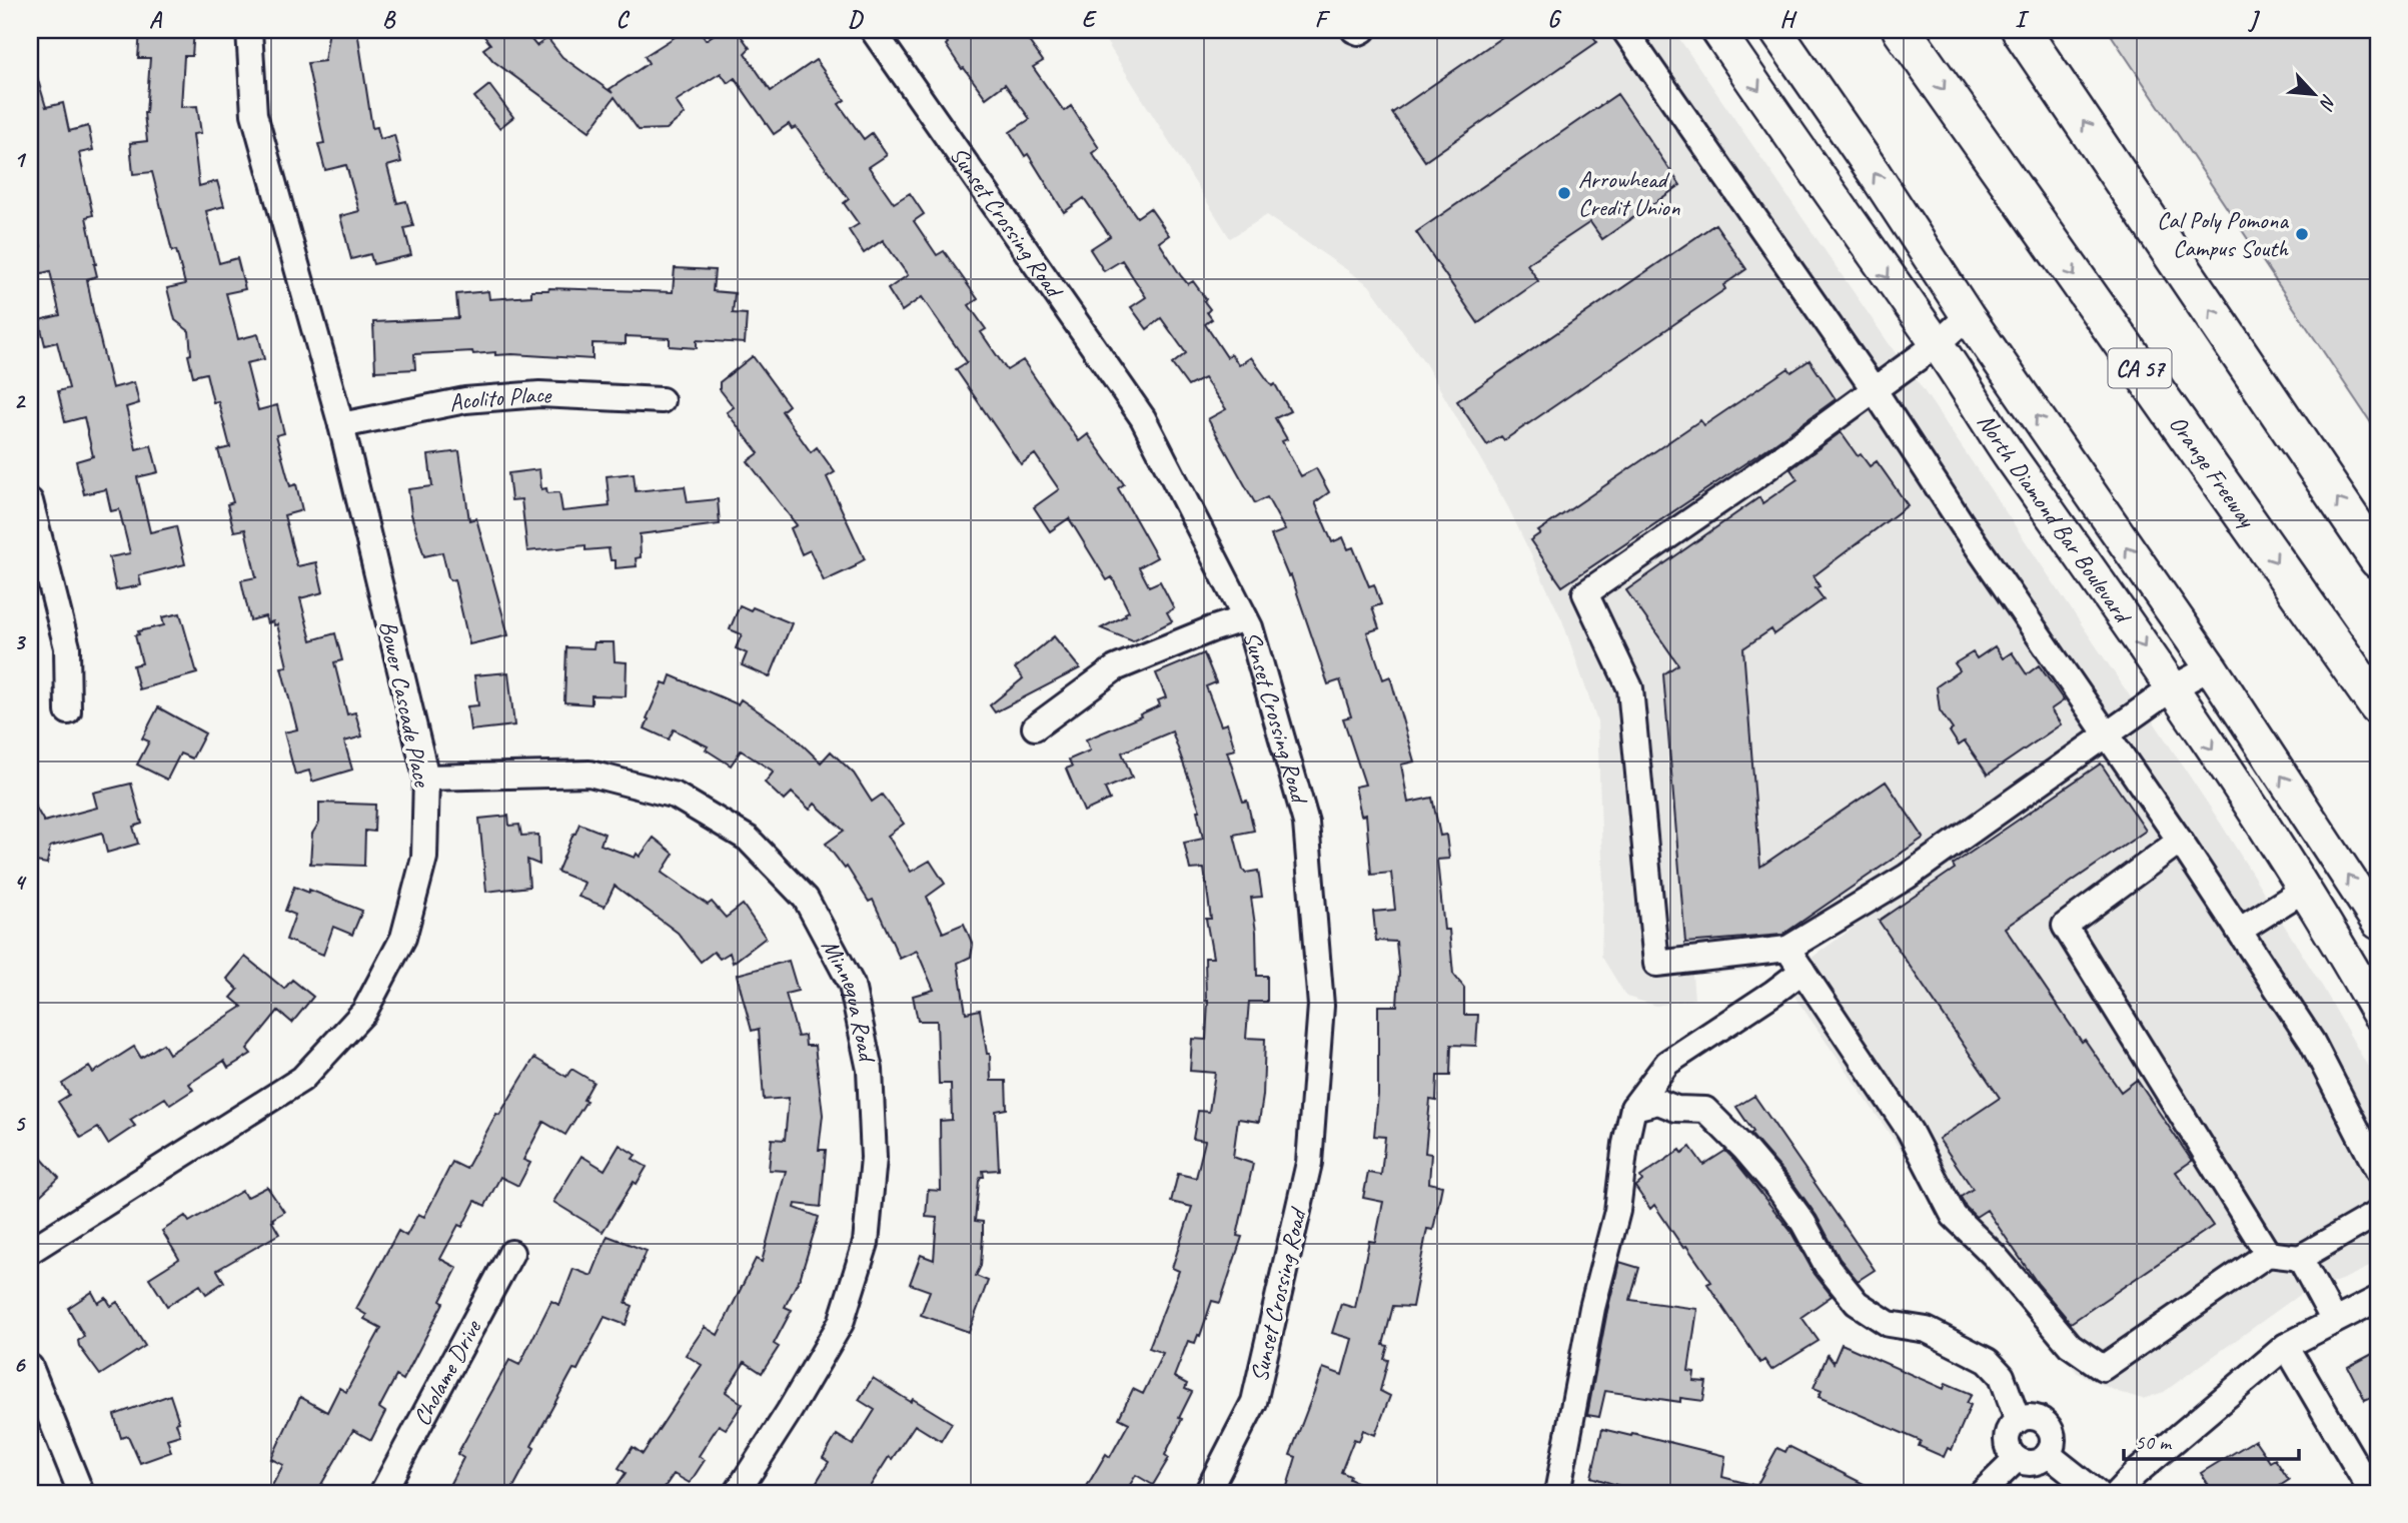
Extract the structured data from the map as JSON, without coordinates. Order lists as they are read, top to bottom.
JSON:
{
  "streets": {
    "highway": ["CA 57", "Orange Freeway"],
    "main road": ["North Diamond Bar Boulevard"],
    "street": [
      "Sunset Crossing Road",
      "Acolito Place",
      "Bower Cascade Place",
      "Minnequa Road",
      "Cholame Drive"
    ]
  },
  "crossings": [
    ["Acolito Place", "Bower Cascade Place"],
    ["Bower Cascade Place", "Minnequa Road"]
  ],
  "places": ["Arrowhead Credit Union", "Cal Poly Pomona Campus South"],
  "scale_bar": "50 m",
  "north": "bottom right",
  "grid": {
    "columns": [
      "A",
      "B",
      "C",
      "D",
      "E",
      "F",
      "G",
      "H",
      "I",
      "J"
    ],
    "rows": [
      "1",
      "2",
      "3",
      "4",
      "5",
      "6"
    ]
  }
}
